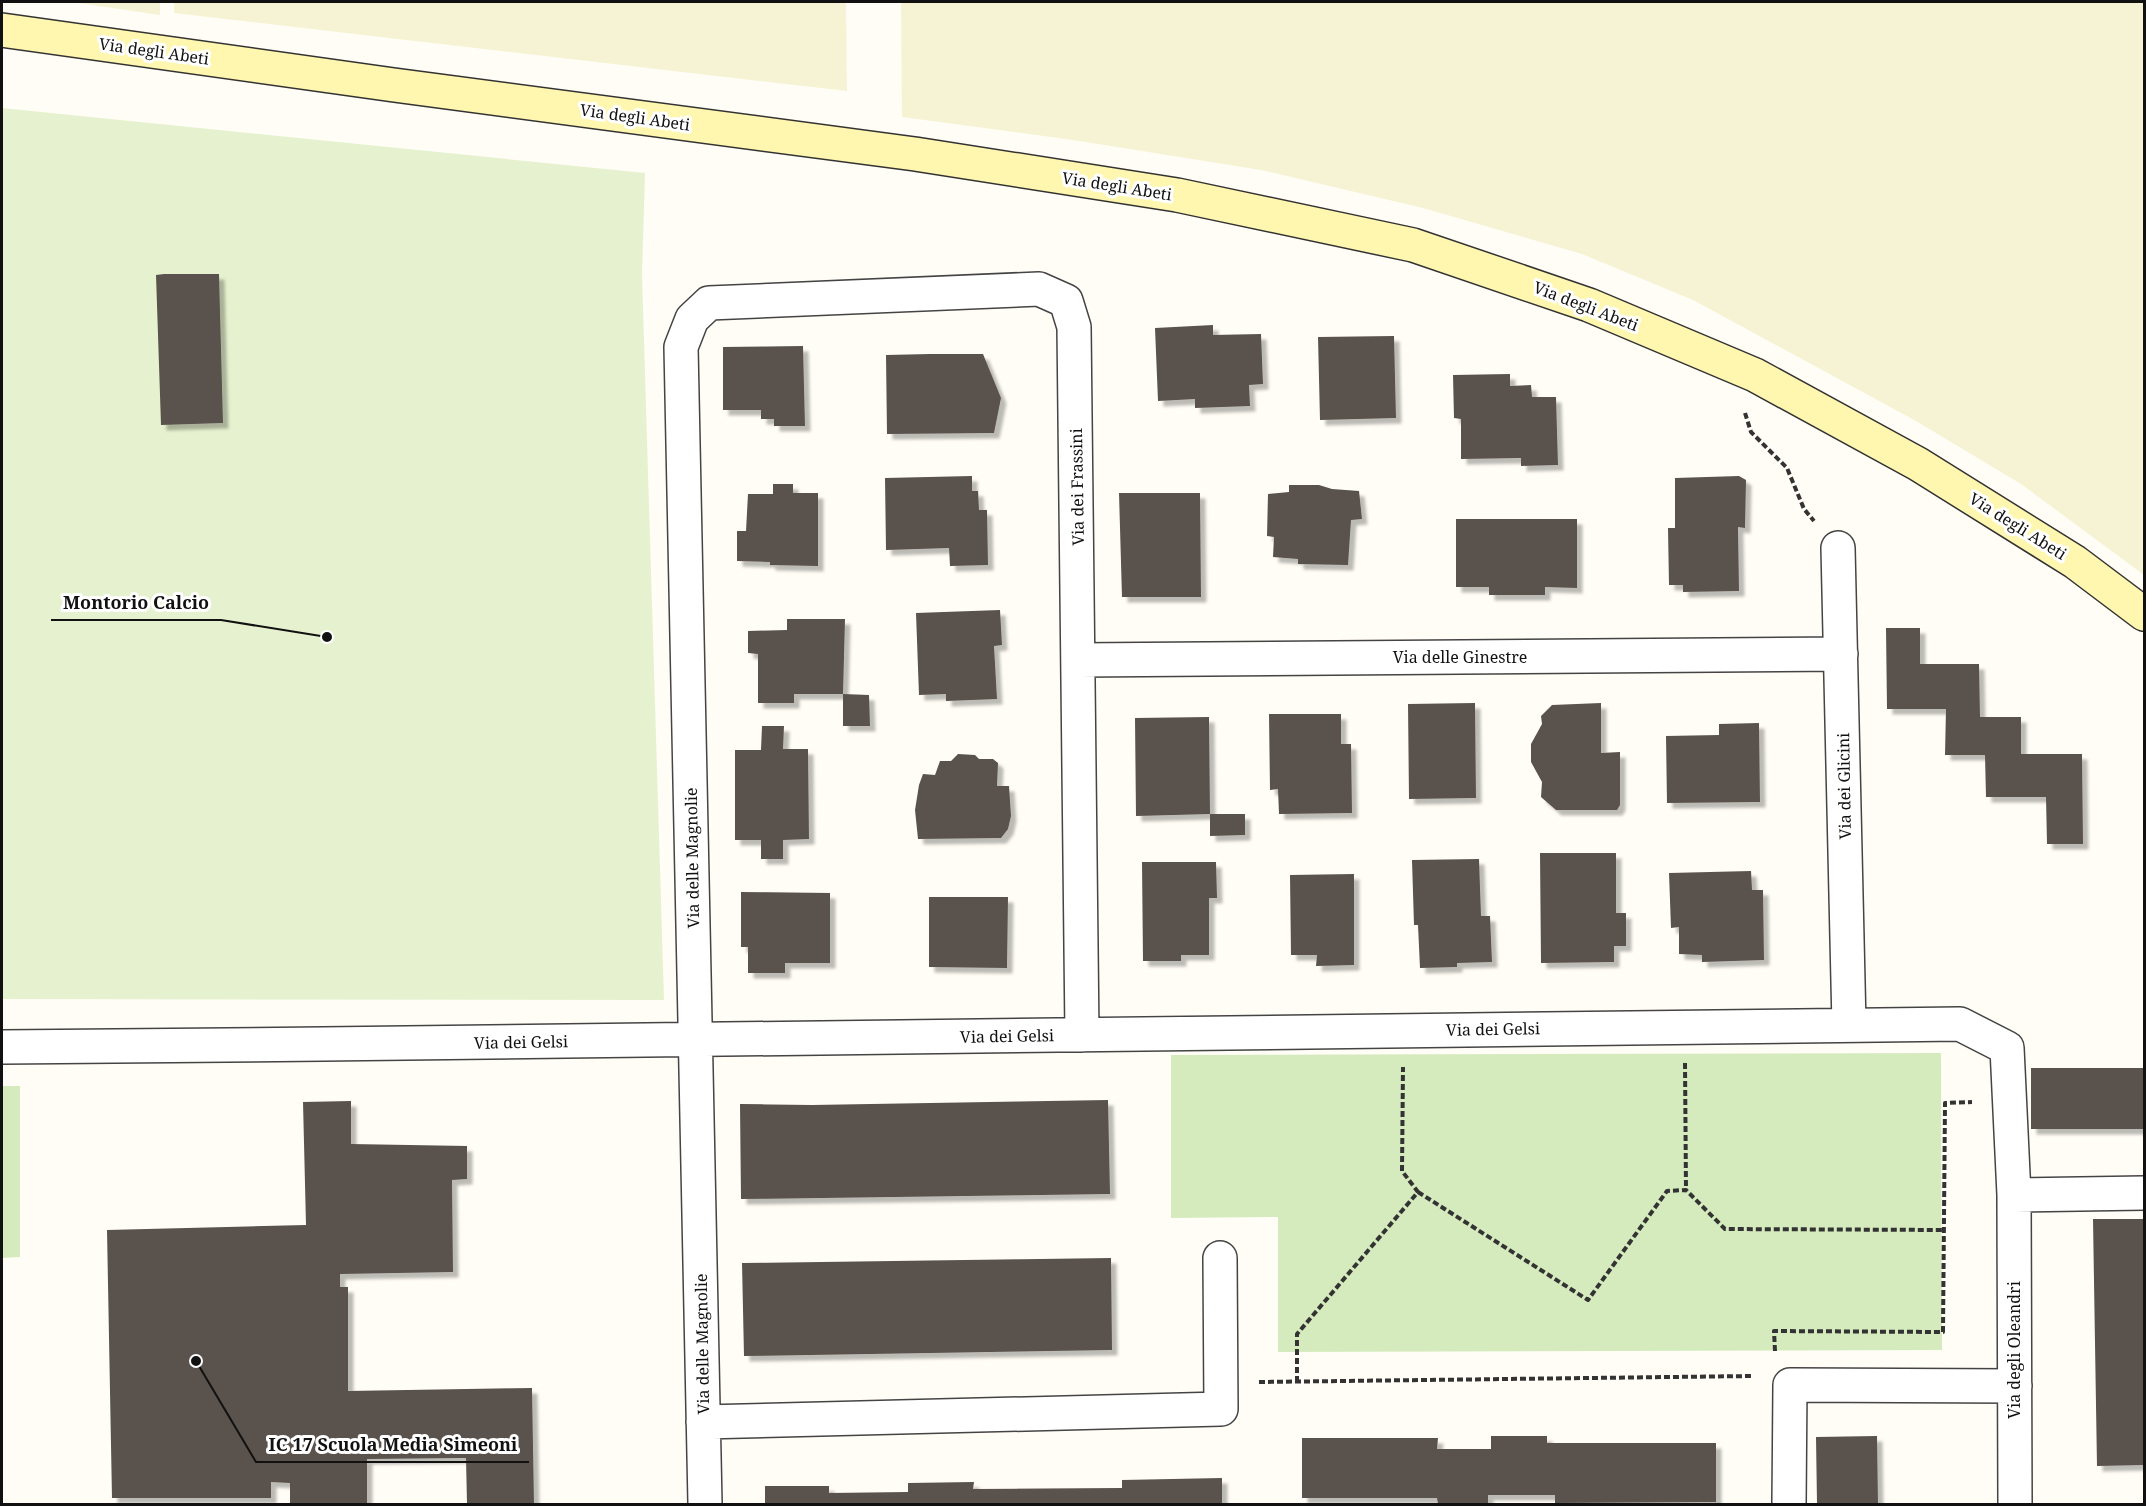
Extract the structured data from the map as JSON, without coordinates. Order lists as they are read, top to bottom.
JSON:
{
  "streets": {
    "street": [
      "Via degli Abeti",
      "Via dei Frassini",
      "Via delle Ginestre",
      "Via dei Glicini",
      "Via delle Magnolie",
      "Via dei Gelsi",
      "Via degli Oleandri"
    ]
  },
  "crossings": [
    ["Via dei Frassini", "Via delle Ginestre"],
    ["Via dei Frassini", "Via delle Magnolie"],
    ["Via dei Frassini", "Via dei Gelsi"],
    ["Via delle Ginestre", "Via dei Glicini"],
    ["Via dei Glicini", "Via dei Gelsi"],
    ["Via delle Magnolie", "Via dei Gelsi"],
    ["Via dei Gelsi", "Via degli Oleandri"]
  ],
  "places": ["Montorio Calcio", "IC 17 Scuola Media Simeoni"]
}
